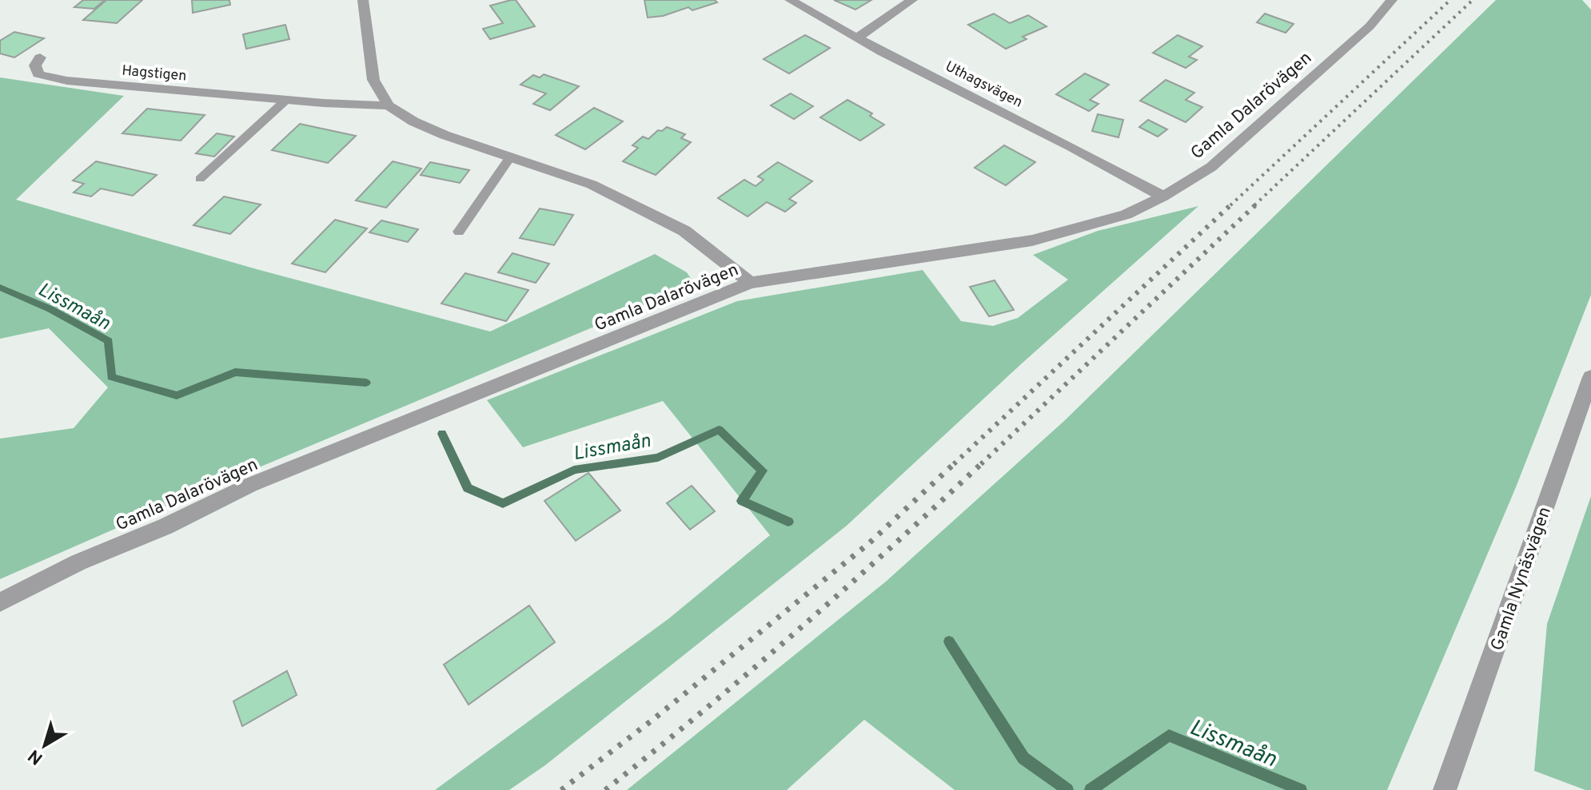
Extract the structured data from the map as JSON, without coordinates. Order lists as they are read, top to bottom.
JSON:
{
  "streets": {
    "street": [
      "Hagstigen",
      "Uthagsvägen",
      "Gamla Dalarövägen",
      "Gamla Nynäsvägen"
    ]
  },
  "crossings": [
    ["Uthagsvägen", "Gamla Dalarövägen"]
  ],
  "water": ["Lissmaån"],
  "north": "bottom left"
}
